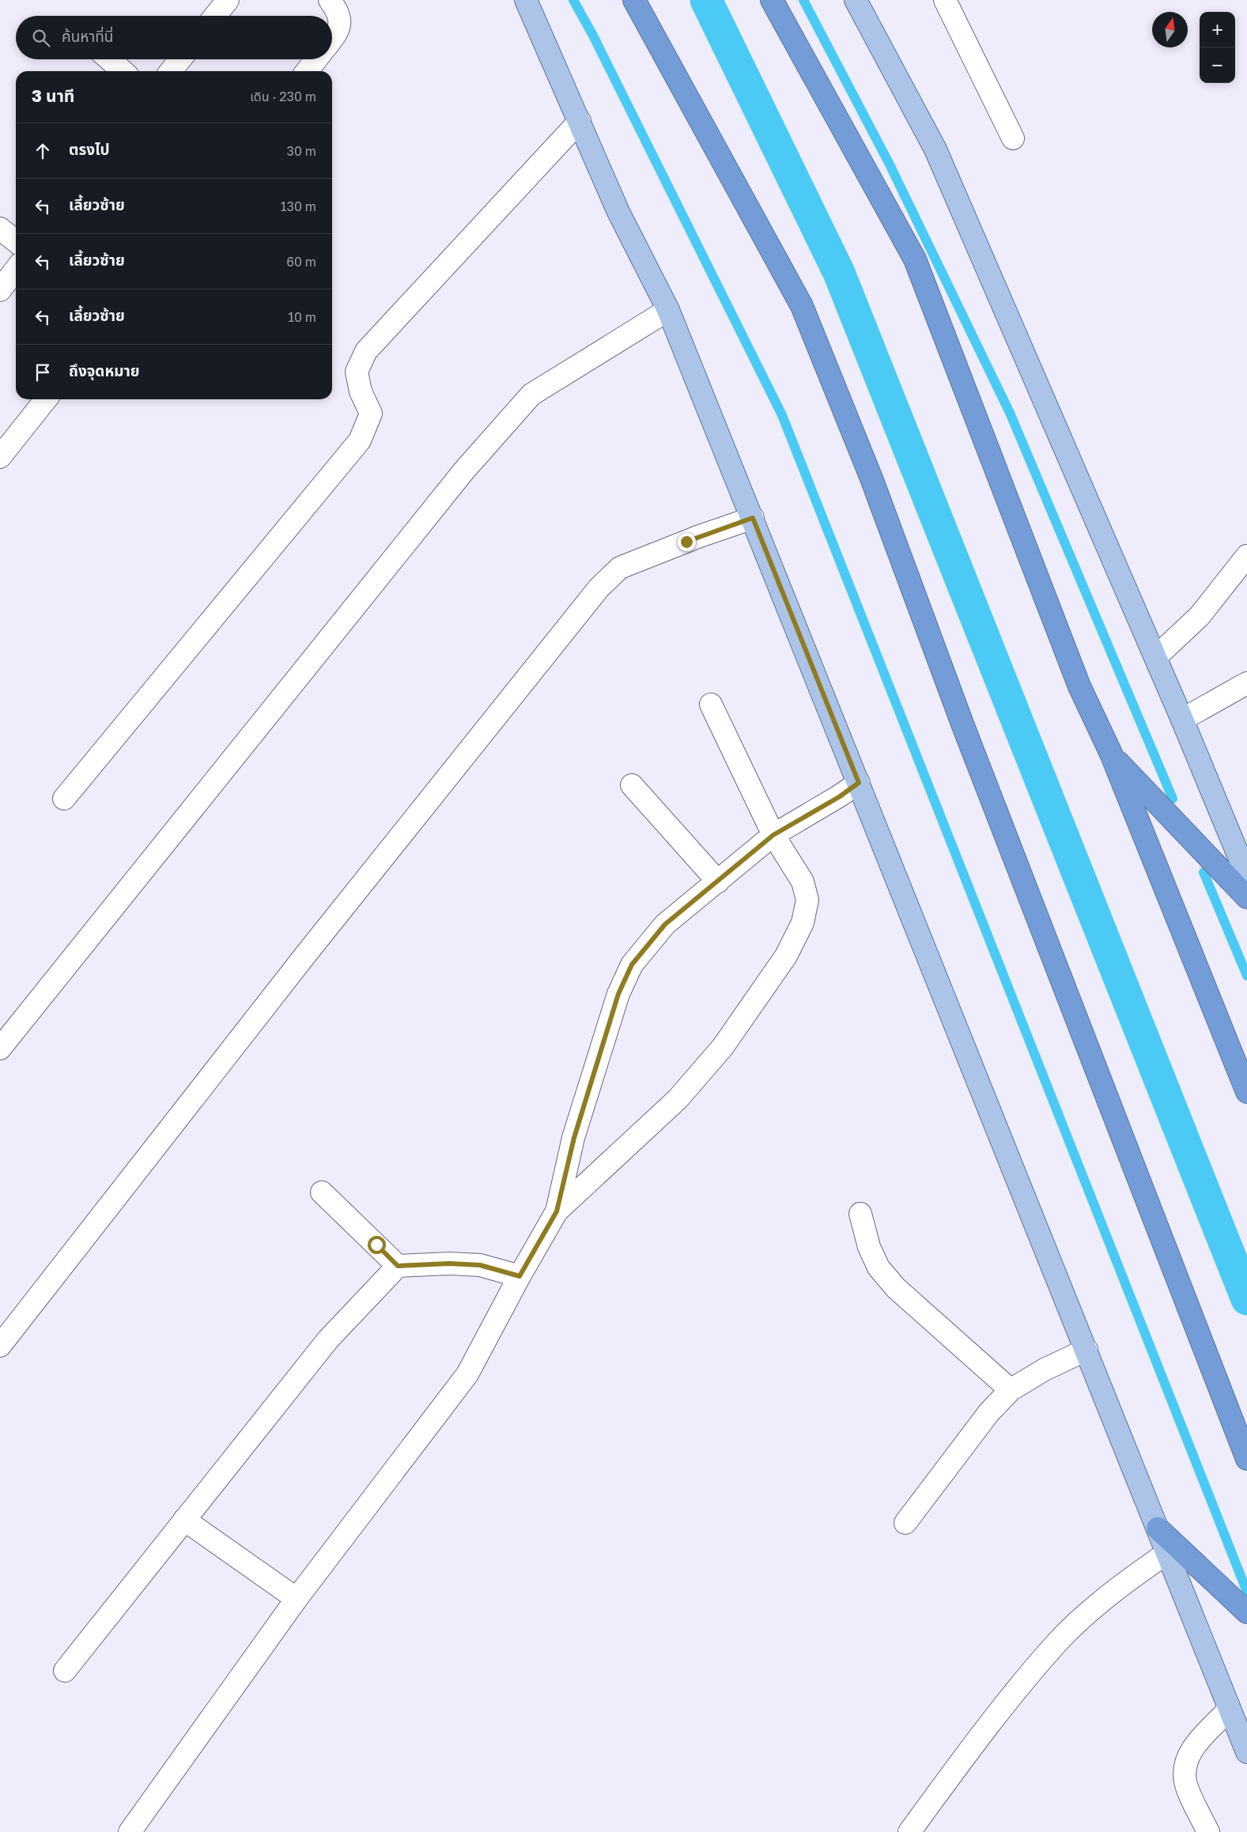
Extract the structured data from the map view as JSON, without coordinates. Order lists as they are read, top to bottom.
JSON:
{
  "north": "top",
  "page": {
    "map_buttons": ["+", "−"],
    "search": "ค้นหาที่นี่",
    "heading": ["3 นาที", "เดิน · 230 m"],
    "list": [
      ["ตรงไป", "30 m"],
      ["เลี้ยวซ้าย", "130 m"],
      ["เลี้ยวซ้าย", "60 m"],
      ["เลี้ยวซ้าย", "10 m"],
      "ถึงจุดหมาย"
    ]
  }
}
